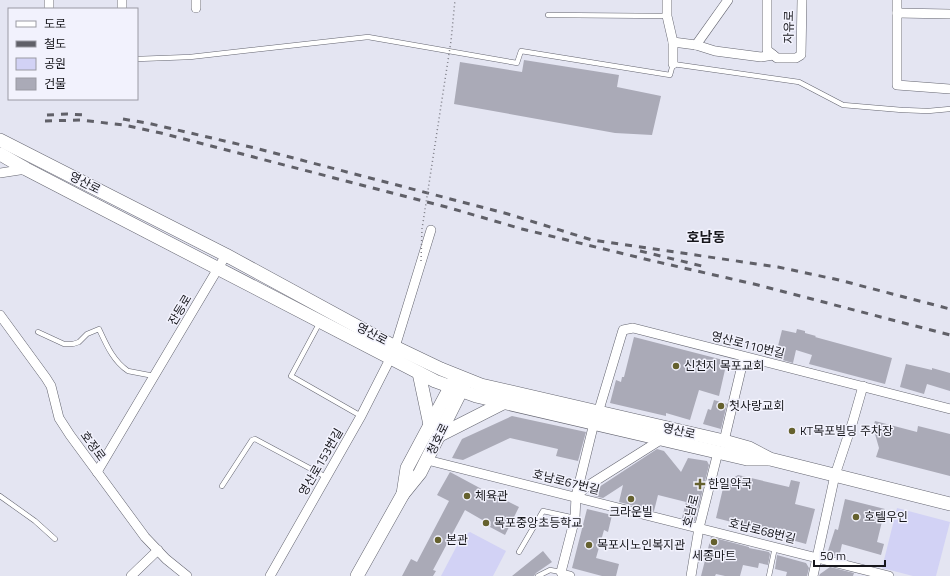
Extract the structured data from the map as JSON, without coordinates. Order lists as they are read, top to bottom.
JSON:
{
  "streets": {
    "street": [
      "자유로",
      "영산로",
      "잔등로",
      "영산로110번길",
      "청호로",
      "호정로",
      "영산로153번길",
      "호남로67번길",
      "호남로",
      "호남로68번길"
    ]
  },
  "crossings": [
    ["영산로", "잔등로"],
    ["영산로", "영산로110번길"],
    ["영산로", "청호로"],
    ["영산로", "영산로153번길"],
    ["영산로", "호남로"],
    ["잔등로", "호정로"],
    ["영산로110번길", "호남로"],
    ["청호로", "호남로67번길"],
    ["호남로67번길", "호남로"],
    ["호남로67번길", "호남로68번길"],
    ["호남로", "호남로68번길"]
  ],
  "districts": ["호남동"],
  "places": {
    "other": [
      "신천지 목포교회",
      "첫사랑교회",
      "KT목포빌딩 주차장",
      "체육관",
      "크라운빌",
      "호텔우인",
      "목포중앙초등학교",
      "본관",
      "세종마트",
      "목포시노인복지관"
    ],
    "health": ["한일약국"]
  },
  "legend": [
    "도로",
    "철도",
    "공원",
    "건물"
  ],
  "scale_bar": "50 m"
}
